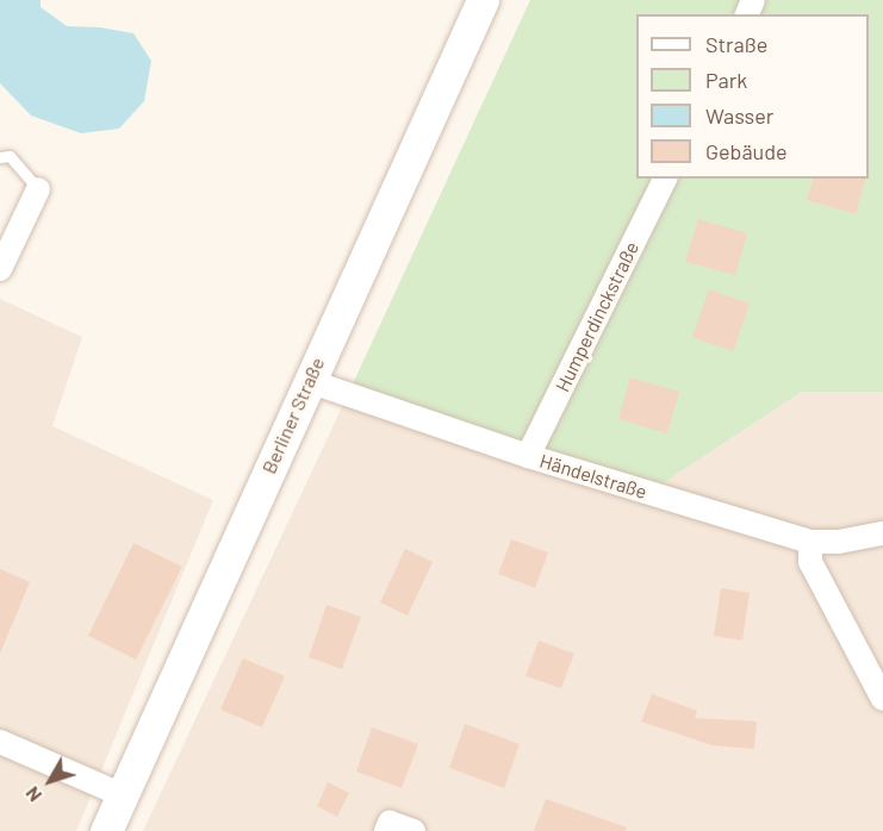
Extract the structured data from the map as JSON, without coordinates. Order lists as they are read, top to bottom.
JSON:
{
  "streets": {
    "main road": ["Berliner Straße"],
    "street": ["Humperdinckstraße", "Händelstraße"]
  },
  "crossings": [
    ["Humperdinckstraße", "Händelstraße"],
    ["Berliner Straße", "Händelstraße"]
  ],
  "legend": [
    "Straße",
    "Park",
    "Wasser",
    "Gebäude"
  ],
  "north": "bottom left"
}
